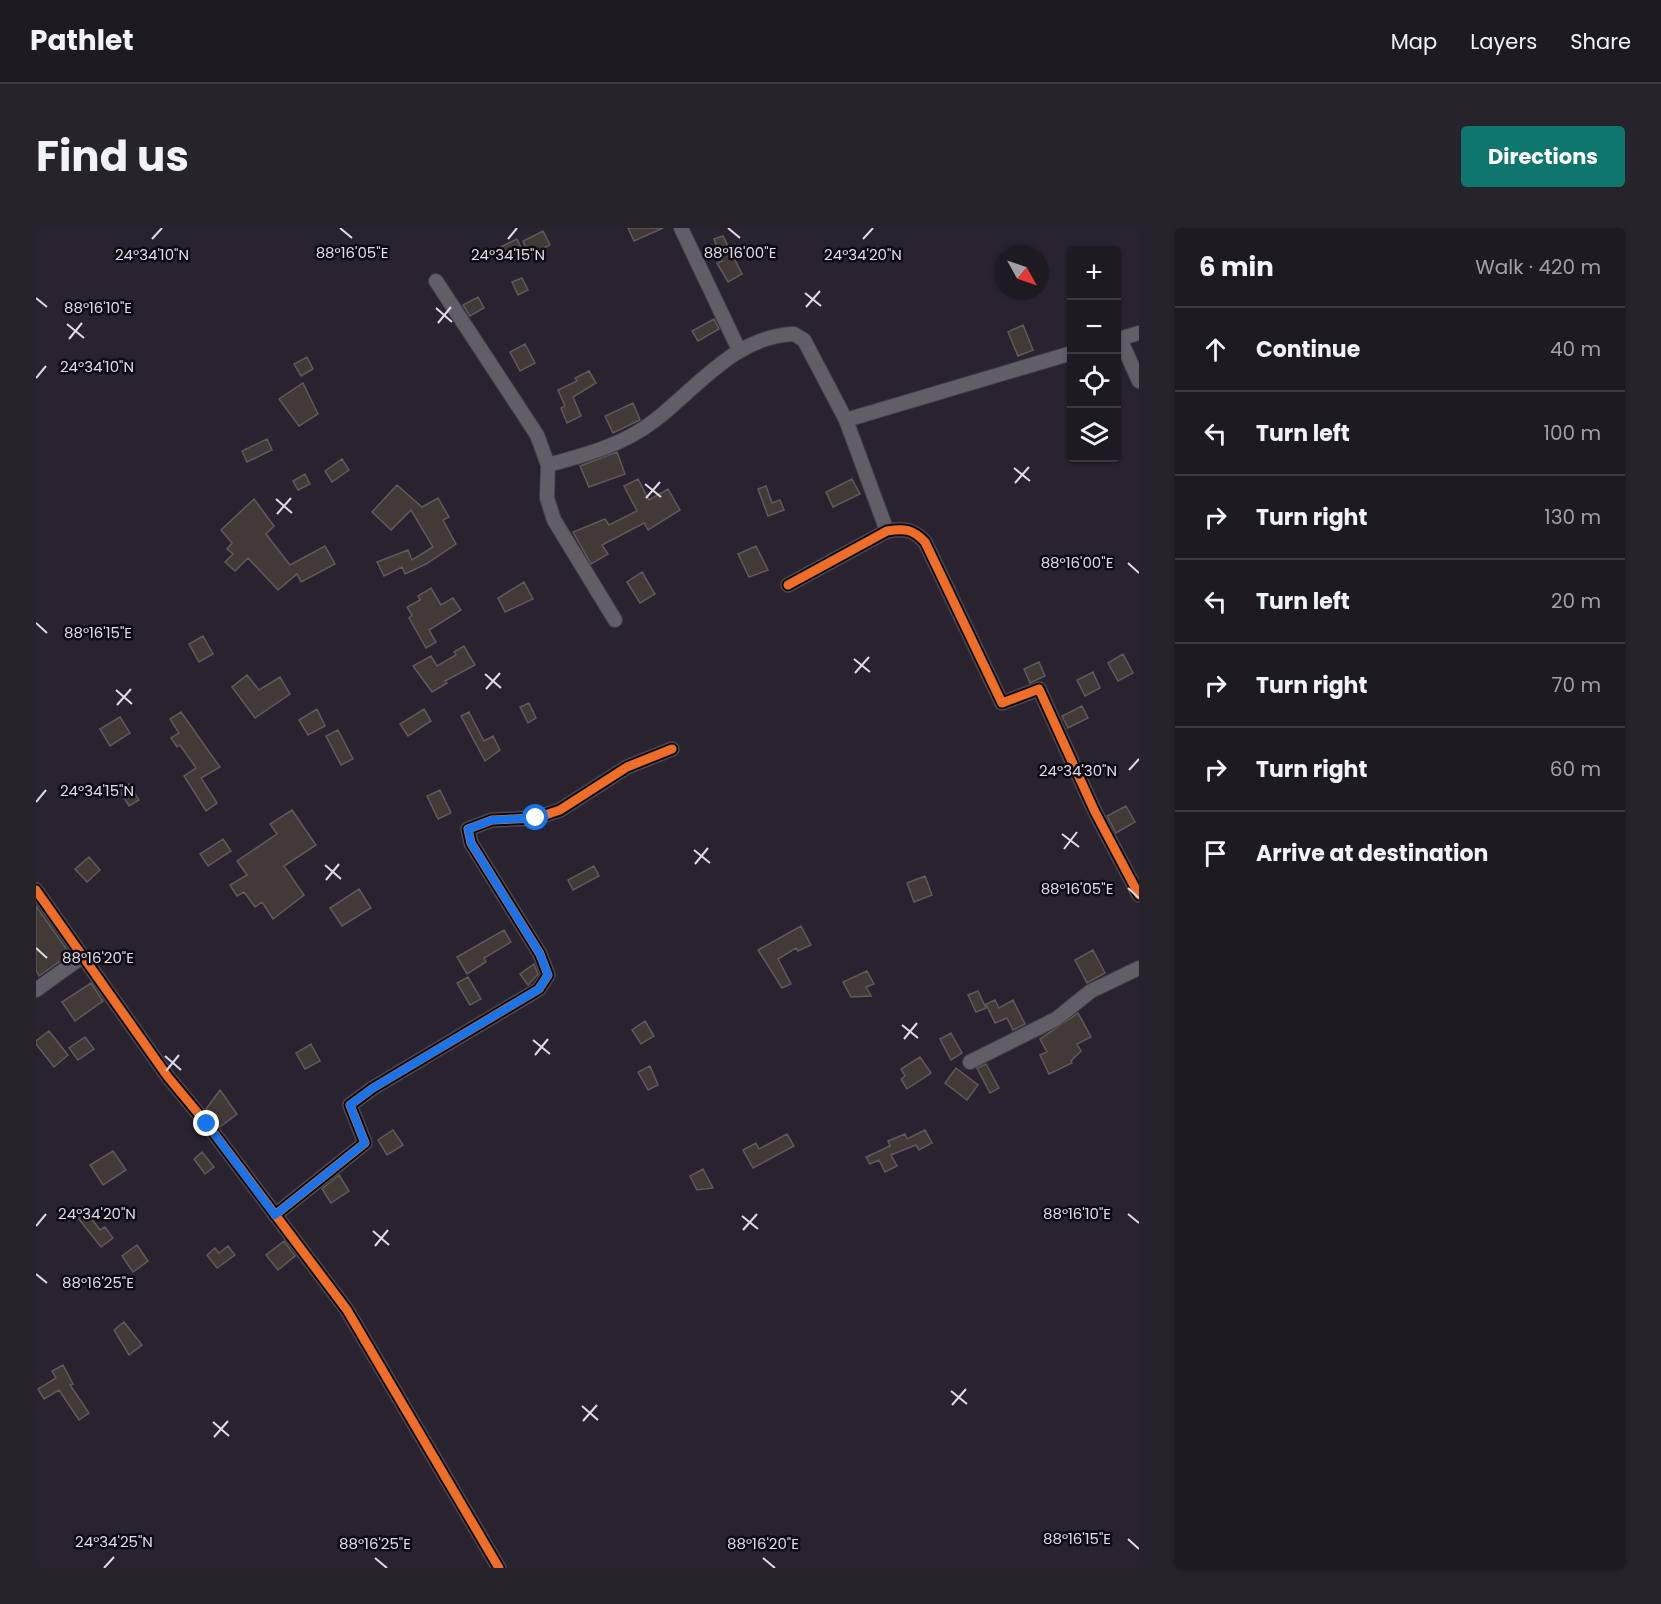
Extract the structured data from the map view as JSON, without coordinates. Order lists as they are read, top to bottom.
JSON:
{
  "north": "bottom right",
  "page": {
    "header": "Pathlet",
    "nav": ["Map", "Layers", "Share"],
    "title": "Find us",
    "buttons": "Directions",
    "heading": ["6 min", "Walk · 420 m"],
    "map_buttons": ["+", "−"],
    "list": [
      ["Continue", "40 m"],
      ["Turn left", "100 m"],
      ["Turn right", "130 m"],
      ["Turn left", "20 m"],
      ["Turn right", "70 m"],
      ["Turn right", "60 m"],
      "Arrive at destination"
    ]
  },
  "coordinates": [
    "88°16'05\"E",
    "88°16'00\"E",
    "24°34'10\"N",
    "24°34'15\"N",
    "24°34'20\"N",
    "88°16'10\"E",
    "88°16'15\"E",
    "24°34'30\"N",
    "88°16'20\"E",
    "88°16'25\"E",
    "24°34'25\"N"
  ]
}
